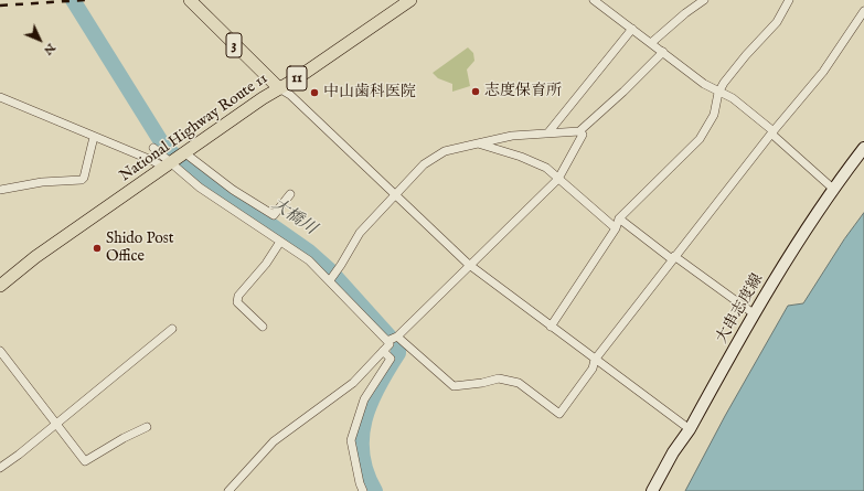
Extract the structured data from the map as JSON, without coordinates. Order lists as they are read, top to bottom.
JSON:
{
  "streets": {
    "main road": [
      "3",
      "11",
      "National Highway Route 11",
      "大串志度線"
    ]
  },
  "crossings": [
    ["3", "National Highway Route 11"]
  ],
  "water": ["大橋川"],
  "places": ["志度保育所", "中山歯科医院", "Shido Post Office"],
  "north": "bottom right"
}
